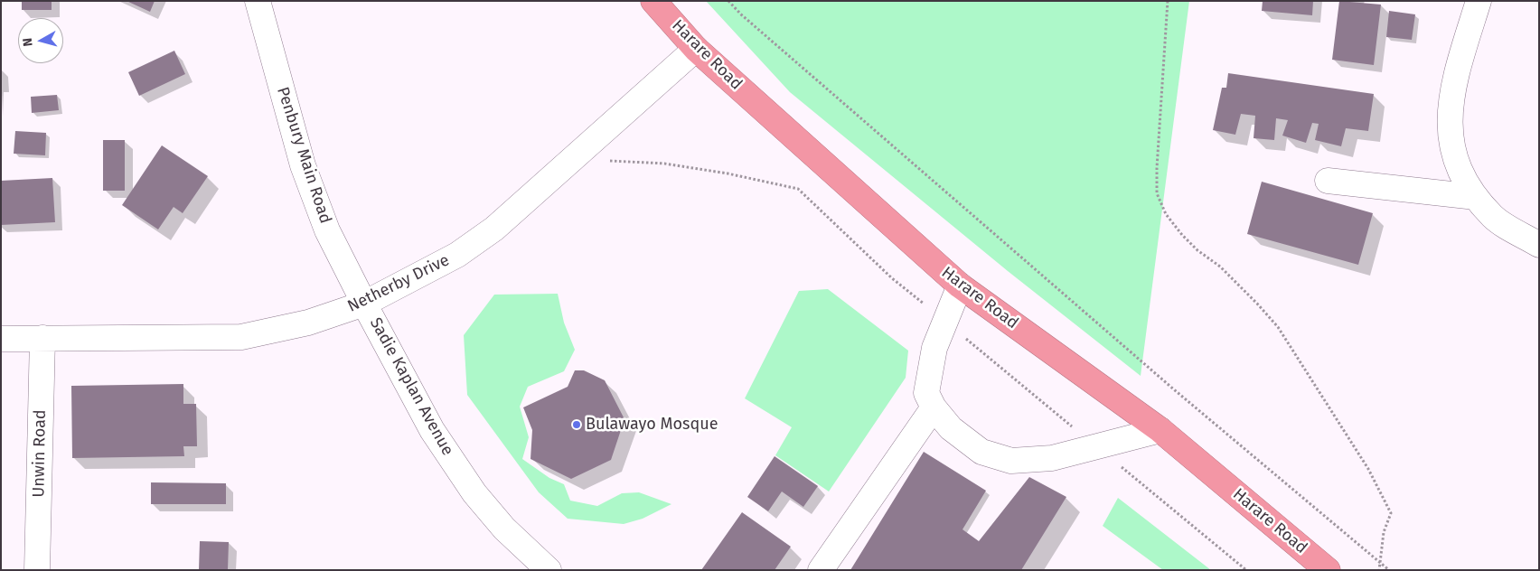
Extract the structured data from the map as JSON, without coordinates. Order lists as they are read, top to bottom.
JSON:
{
  "streets": {
    "highway": ["Harare Road"],
    "street": [
      "Penbury Main Road",
      "Netherby Drive",
      "Sadie Kaplan Avenue",
      "Unwin Road"
    ]
  },
  "crossings": [
    ["Harare Road", "Netherby Drive"],
    ["Penbury Main Road", "Netherby Drive"],
    ["Penbury Main Road", "Sadie Kaplan Avenue"],
    ["Netherby Drive", "Sadie Kaplan Avenue"],
    ["Netherby Drive", "Unwin Road"]
  ],
  "places": ["Bulawayo Mosque"],
  "north": "left"
}
